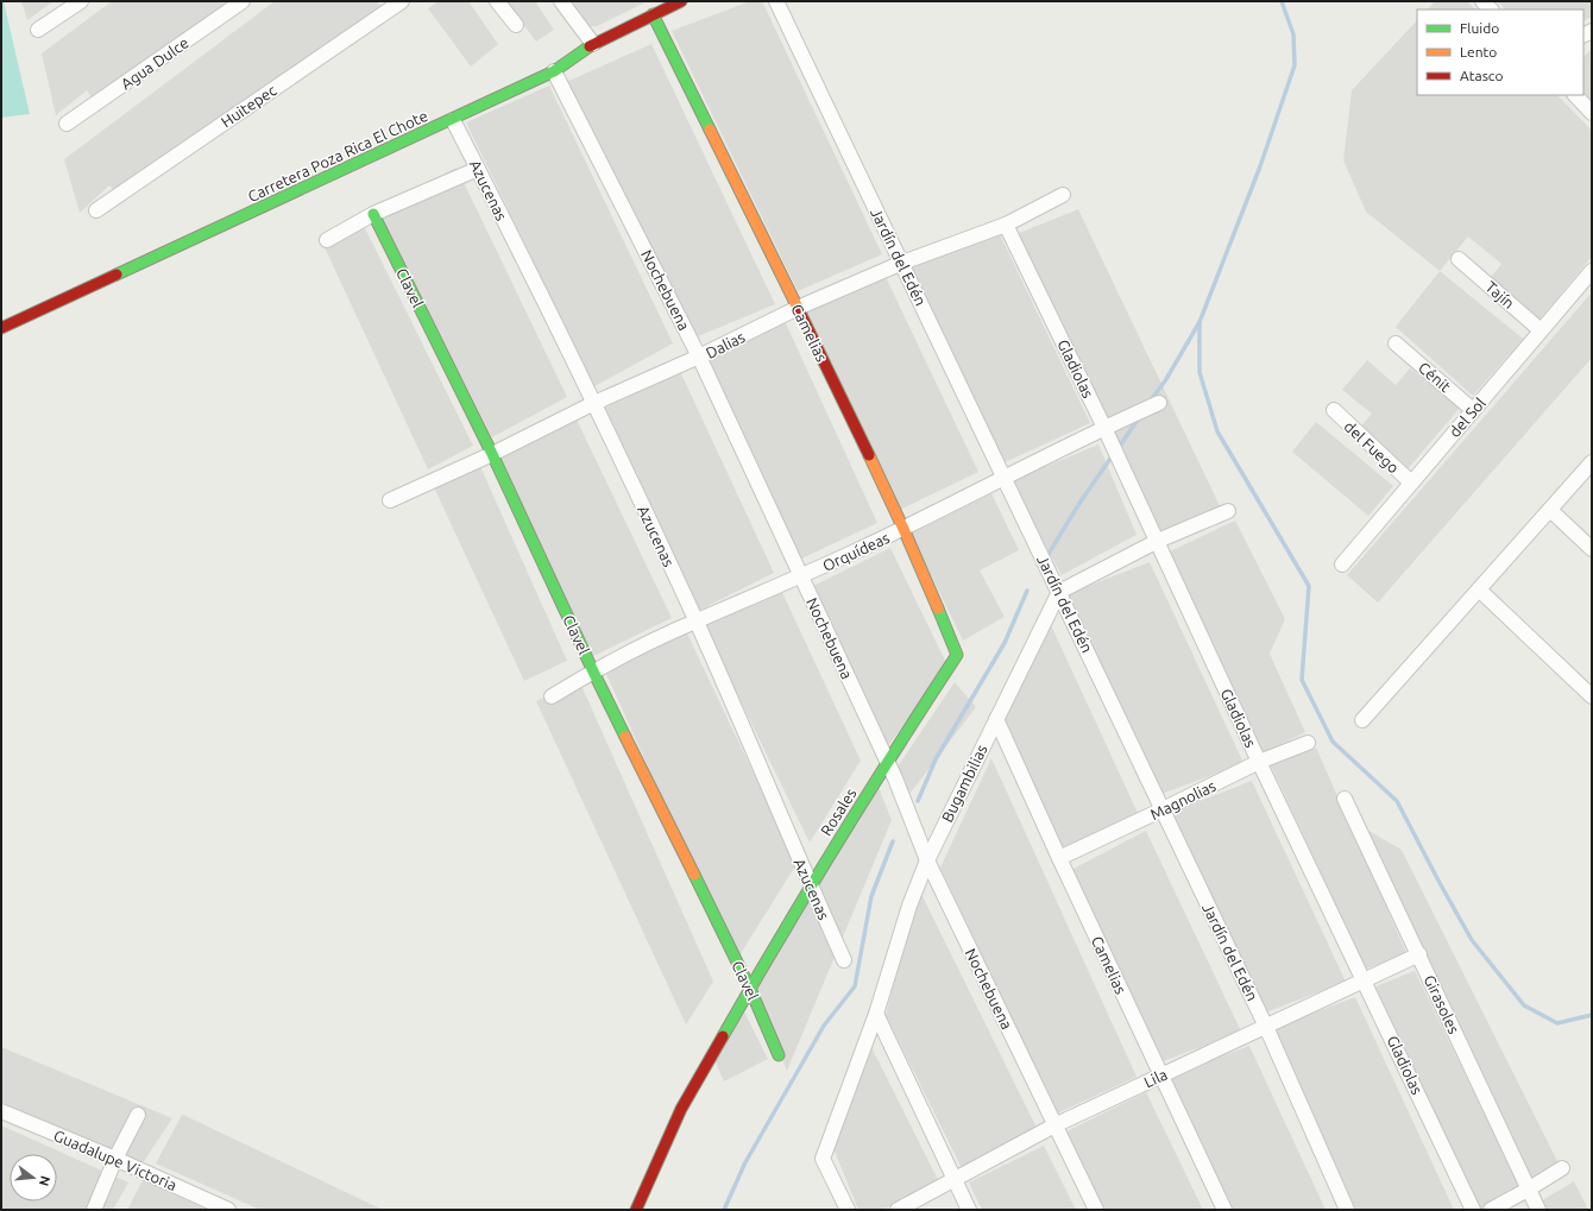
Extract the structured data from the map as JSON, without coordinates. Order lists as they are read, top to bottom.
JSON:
{
  "streets": {
    "street": [
      "Agua Dulce",
      "Huitepec",
      "Carretera Poza Rica El Chote",
      "Azucenas",
      "Jardín del Edén",
      "Clavel",
      "Nochebuena",
      "Tajín",
      "Camelias",
      "Dalias",
      "Gladiolas",
      "Cénit",
      "del Sol",
      "del Fuego",
      "Orquídeas",
      "Bugambilias",
      "Magnolias",
      "Rosales",
      "Girasoles",
      "Lila",
      "Guadalupe Victoria"
    ]
  },
  "crossings": [
    ["Carretera Poza Rica El Chote", "Azucenas"],
    ["Carretera Poza Rica El Chote", "Nochebuena"],
    ["Carretera Poza Rica El Chote", "Camelias"],
    ["Azucenas", "Dalias"],
    ["Azucenas", "Orquídeas"],
    ["Azucenas", "Rosales"],
    ["Jardín del Edén", "Dalias"],
    ["Jardín del Edén", "Orquídeas"],
    ["Jardín del Edén", "Bugambilias"],
    ["Jardín del Edén", "Magnolias"],
    ["Jardín del Edén", "Lila"],
    ["Clavel", "Dalias"],
    ["Clavel", "Orquídeas"],
    ["Clavel", "Rosales"],
    ["Nochebuena", "Dalias"],
    ["Nochebuena", "Orquídeas"],
    ["Nochebuena", "Bugambilias"],
    ["Nochebuena", "Rosales"],
    ["Nochebuena", "Lila"],
    ["Tajín", "del Sol"],
    ["Camelias", "Dalias"],
    ["Camelias", "Orquídeas"],
    ["Camelias", "Bugambilias"],
    ["Camelias", "Magnolias"],
    ["Camelias", "Rosales"],
    ["Camelias", "Lila"],
    ["Dalias", "Gladiolas"],
    ["Gladiolas", "Orquídeas"],
    ["Gladiolas", "Magnolias"],
    ["Gladiolas", "Lila"],
    ["Cénit", "del Sol"],
    ["del Sol", "del Fuego"],
    ["Girasoles", "Lila"]
  ],
  "legend": ["Fluido", "Lento", "Atasco"],
  "north": "right"
}
